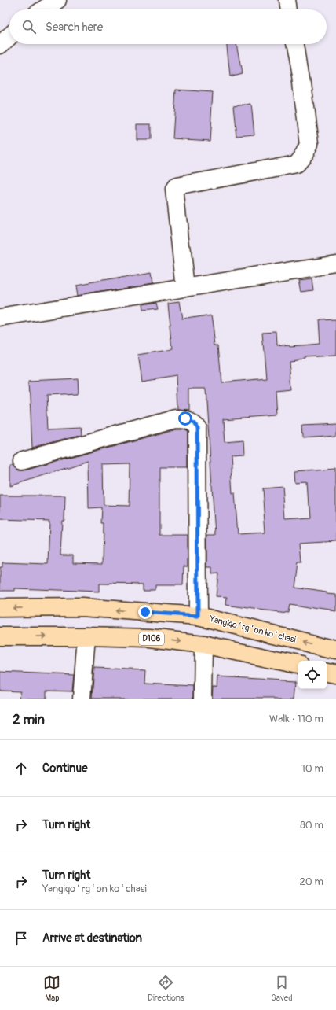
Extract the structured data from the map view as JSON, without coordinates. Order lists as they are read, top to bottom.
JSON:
{
  "streets": {
    "main road": ["Yangiqoʻrgʻon koʻchasi", "D106"]
  },
  "page": {
    "search": "Search here",
    "heading": ["2 min", "Walk · 110 m"],
    "list": [
      ["Continue", "10 m"],
      ["Turn right", "80 m"],
      ["Turn right", "Yangiqoʻrgʻon koʻchasi", "20 m"],
      "Arrive at destination"
    ],
    "nav": ["Map", "Directions", "Saved"]
  }
}
